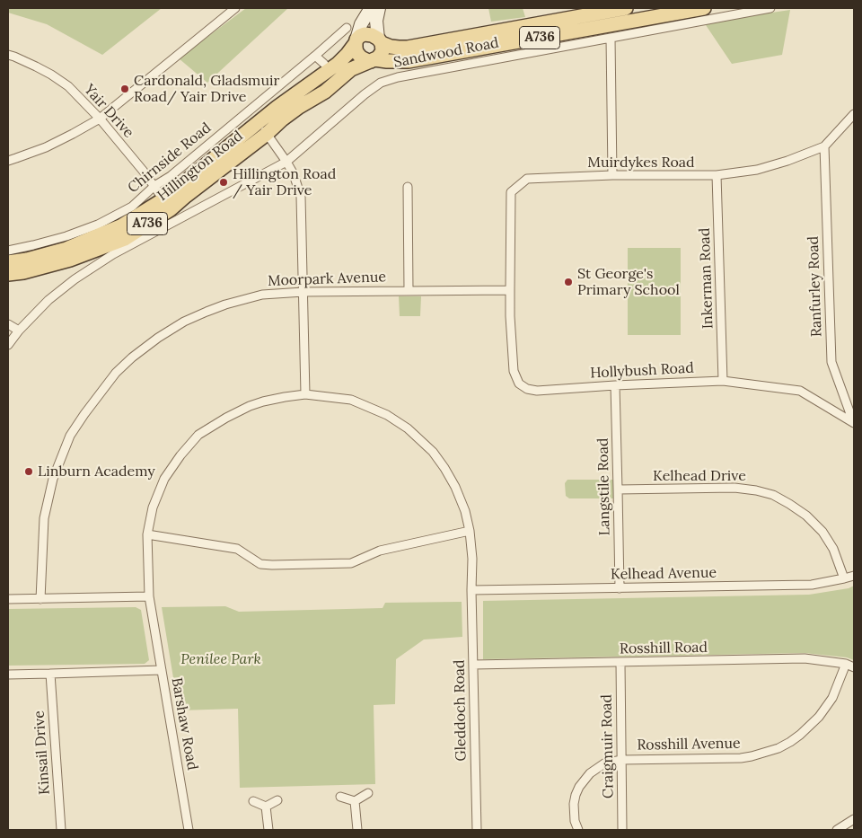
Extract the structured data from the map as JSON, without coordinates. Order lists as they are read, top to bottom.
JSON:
{
  "streets": {
    "main road": ["A736", "Sandwood Road", "Hillington Road"],
    "street": [
      "Yair Drive",
      "Chirnside Road",
      "Muirdykes Road",
      "Inkerman Road",
      "Moorpark Avenue",
      "Ranfurley Road",
      "Hollybush Road",
      "Kelhead Drive",
      "Langstile Road",
      "Kelhead Avenue",
      "Rosshill Road",
      "Gleddoch Road",
      "Barshaw Road",
      "Rosshill Avenue",
      "Craigmuir Road",
      "Kinsail Drive"
    ]
  },
  "crossings": [
    ["Sandwood Road", "Hillington Road"],
    ["Yair Drive", "Chirnside Road"],
    ["Yair Drive", "Hillington Road"],
    ["Muirdykes Road", "Inkerman Road"],
    ["Muirdykes Road", "Moorpark Avenue"],
    ["Muirdykes Road", "Ranfurley Road"],
    ["Muirdykes Road", "Hollybush Road"],
    ["Inkerman Road", "Hollybush Road"],
    ["Moorpark Avenue", "Hollybush Road"],
    ["Ranfurley Road", "Hollybush Road"],
    ["Hollybush Road", "Langstile Road"],
    ["Kelhead Drive", "Langstile Road"],
    ["Kelhead Drive", "Kelhead Avenue"],
    ["Langstile Road", "Kelhead Avenue"],
    ["Kelhead Avenue", "Gleddoch Road"],
    ["Rosshill Road", "Gleddoch Road"],
    ["Rosshill Road", "Rosshill Avenue"],
    ["Rosshill Road", "Craigmuir Road"],
    ["Gleddoch Road", "Barshaw Road"],
    ["Rosshill Avenue", "Craigmuir Road"]
  ],
  "parks": ["Penilee Park"],
  "places": [
    "Cardonald, Gladsmuir Road/ Yair Drive",
    "Hillington Road / Yair Drive",
    "St George's Primary School",
    "Linburn Academy"
  ]
}
